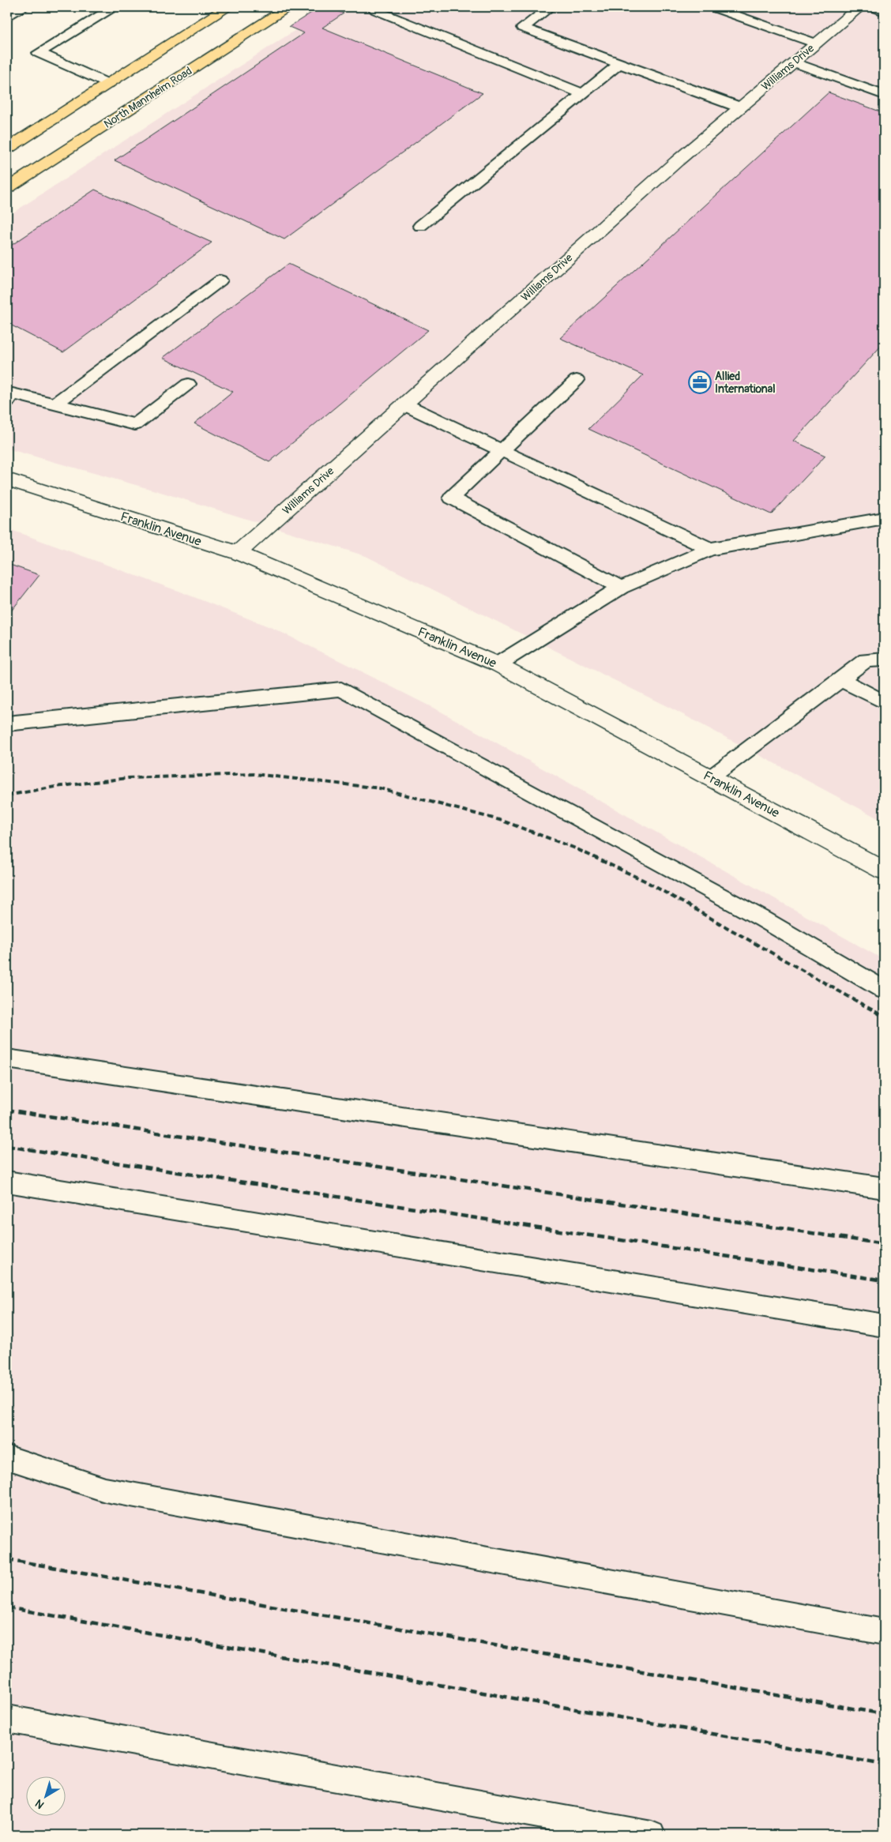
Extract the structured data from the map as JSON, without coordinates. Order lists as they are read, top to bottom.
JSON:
{
  "streets": {
    "main road": ["Williams Drive", "North Mannheim Road", "Franklin Avenue"]
  },
  "crossings": [
    ["Williams Drive", "Franklin Avenue"]
  ],
  "places": {
    "office": ["Allied International"]
  },
  "north": "bottom left"
}
